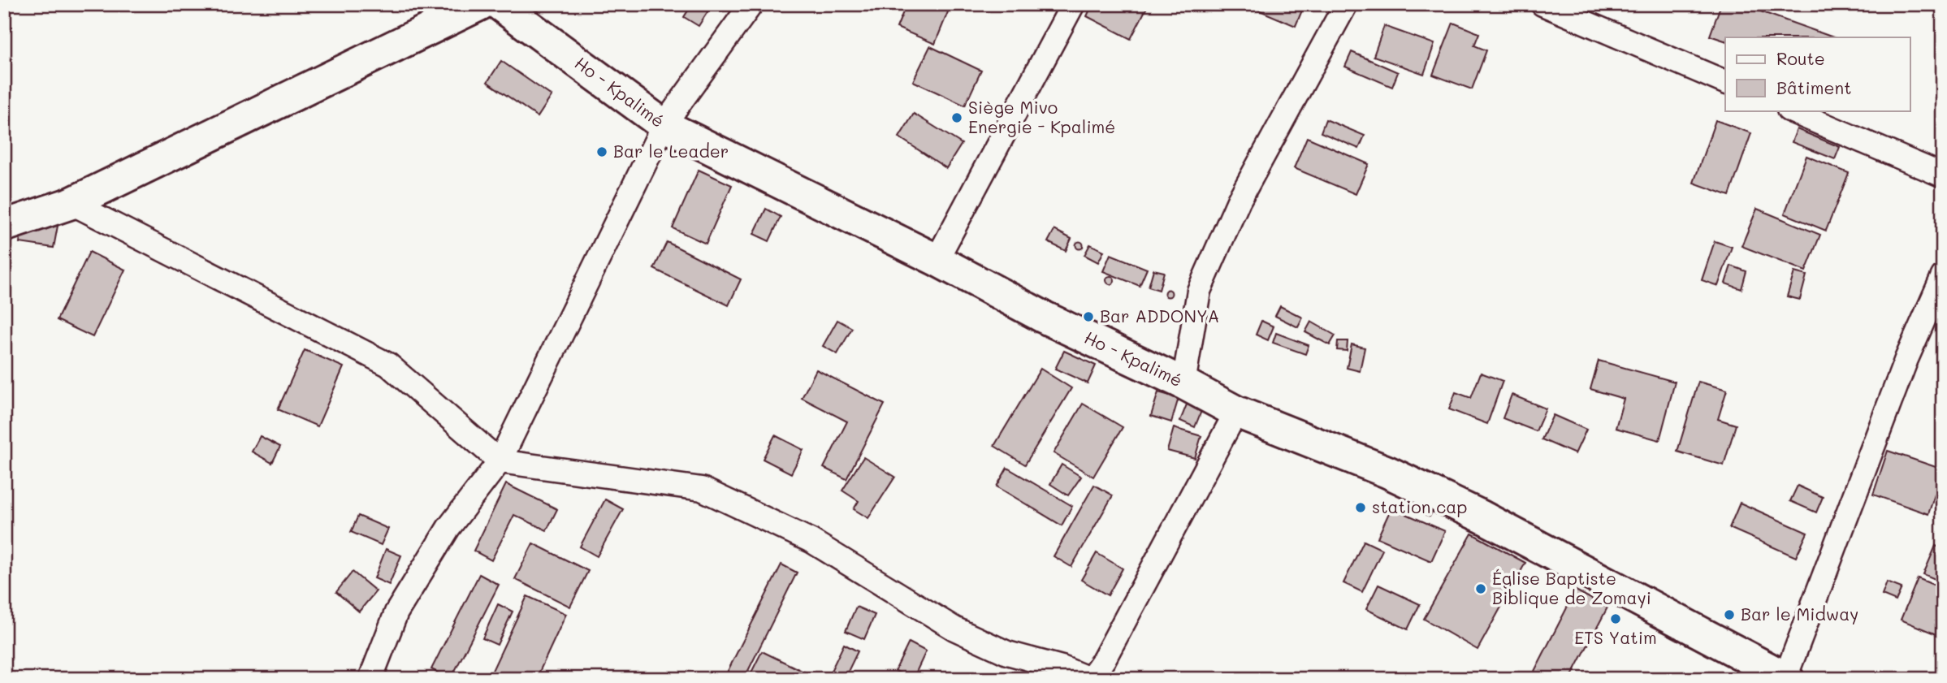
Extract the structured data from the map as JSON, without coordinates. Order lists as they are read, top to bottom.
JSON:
{
  "streets": {
    "main road": ["Ho - Kpalimé"]
  },
  "places": [
    "Siège Mivo Energie - Kpalimé",
    "Bar le Leader",
    "Bar ADDONYA",
    "station cap",
    "Église Baptiste Biblique de Zomayi",
    "Bar le Midway",
    "ETS Yatim"
  ],
  "legend": ["Route", "Bâtiment"]
}
